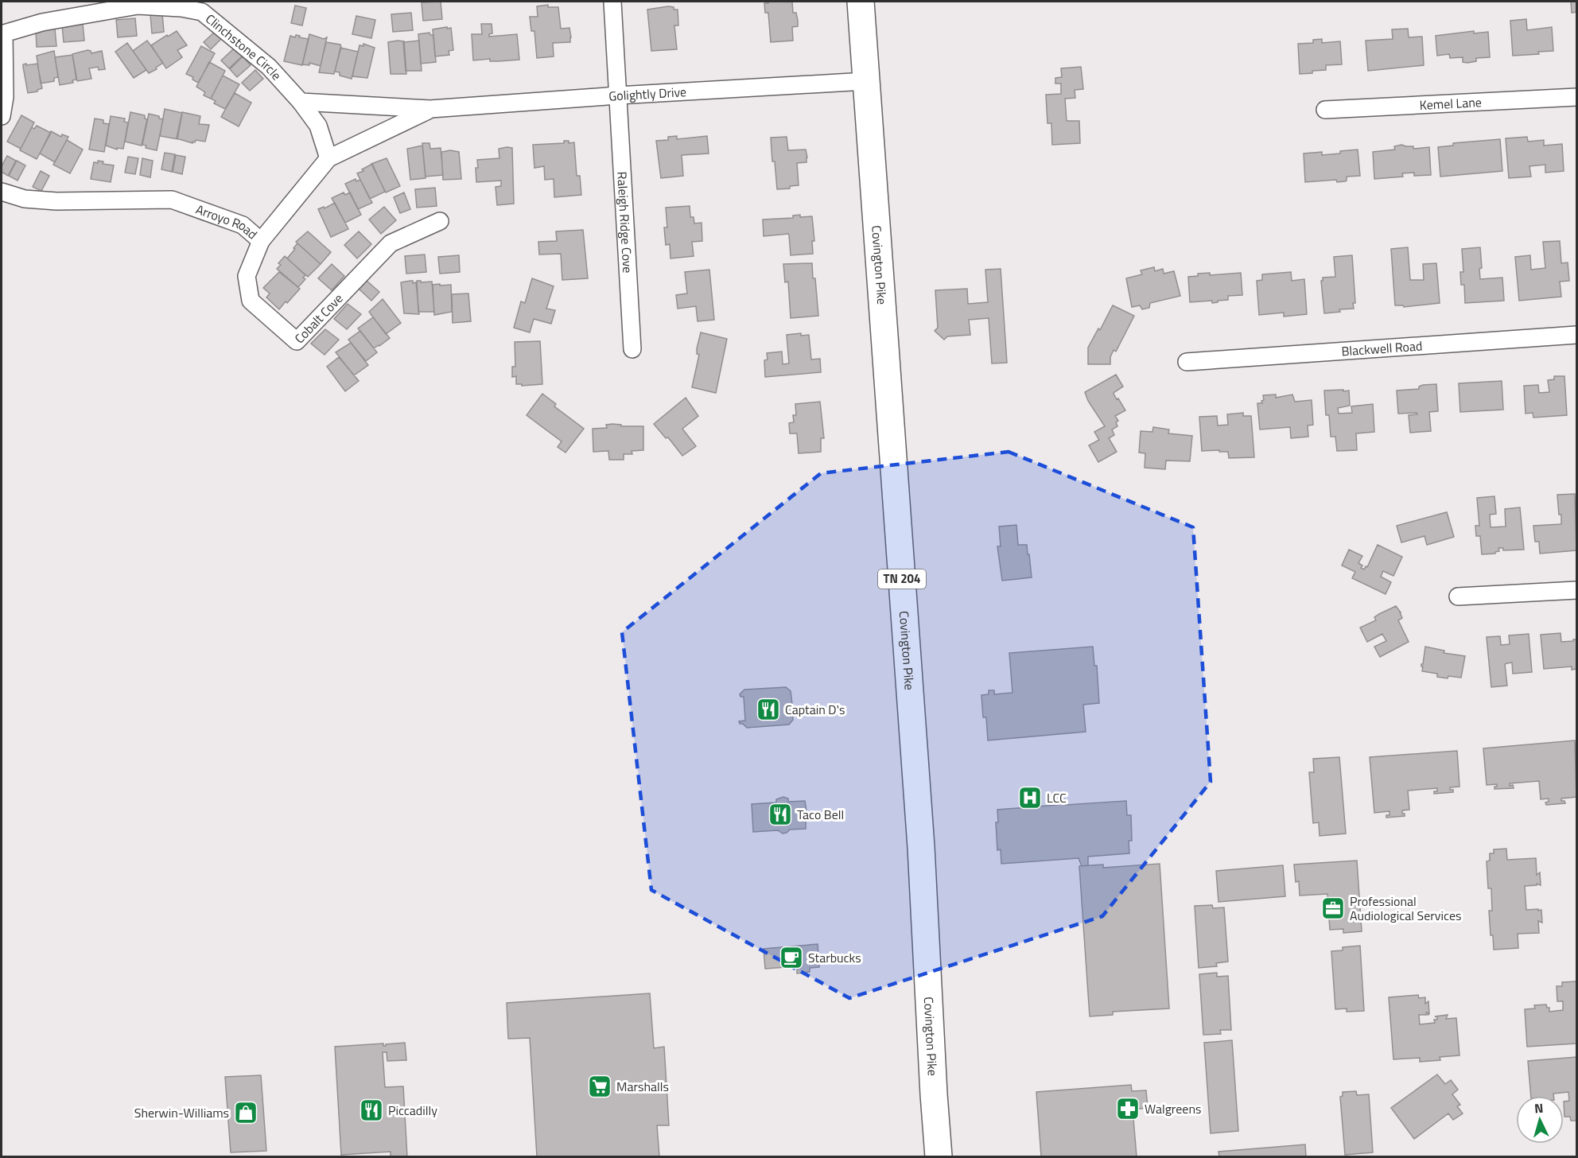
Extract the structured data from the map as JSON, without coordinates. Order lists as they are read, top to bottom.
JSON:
{
  "streets": {
    "main road": ["Covington Pike", "TN 204"],
    "street": [
      "Clinchstone Circle",
      "Golightly Drive",
      "Kemel Lane",
      "Arroyo Road",
      "Raleigh Ridge Cove",
      "Cobalt Cove",
      "Blackwell Road"
    ]
  },
  "crossings": [
    ["Clinchstone Circle", "Arroyo Road"],
    ["Golightly Drive", "Arroyo Road"],
    ["Golightly Drive", "Raleigh Ridge Cove"],
    ["Golightly Drive", "Covington Pike"],
    ["Arroyo Road", "Cobalt Cove"]
  ],
  "places": {
    "restaurant": ["Captain D's", "Taco Bell", "Piccadilly"],
    "hospital": ["LCC"],
    "office": ["Professional Audiological Services"],
    "cafe": ["Starbucks"],
    "supermarket": ["Marshalls"],
    "pharmacy": ["Walgreens"],
    "shop": ["Sherwin-Williams"]
  },
  "north": "top"
}
